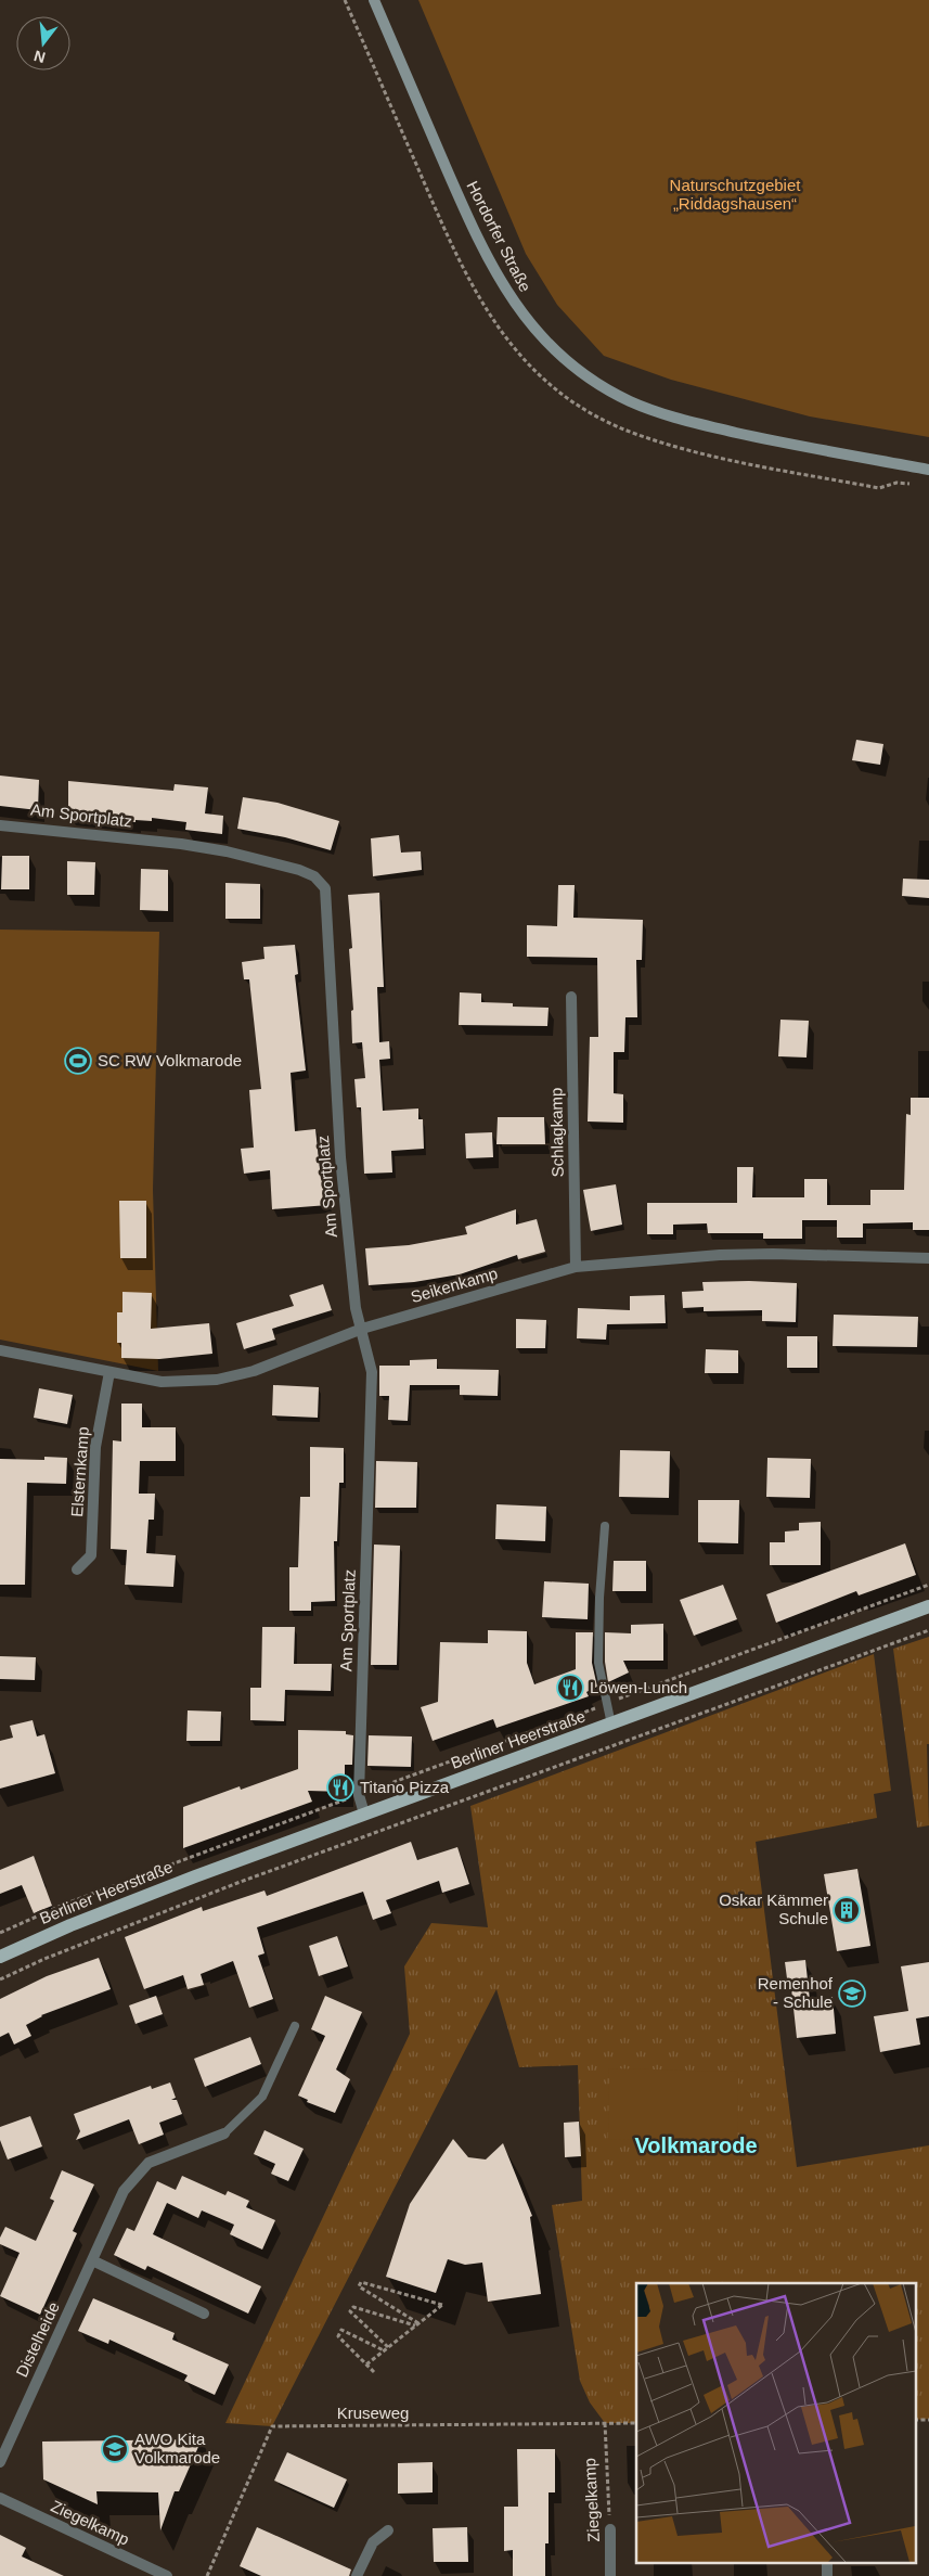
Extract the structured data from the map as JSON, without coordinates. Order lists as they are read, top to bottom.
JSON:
{
  "streets": {
    "main road": ["Hordorfer Straße", "Berliner Heerstraße"],
    "street": [
      "Am Sportplatz",
      "Schlagkamp",
      "Seikenkamp",
      "Elsternkamp",
      "Distelheide",
      "Ziegelkamp"
    ],
    "path": ["Kruseweg"]
  },
  "crossings": [
    ["Am Sportplatz", "Seikenkamp"],
    ["Am Sportplatz", "Berliner Heerstraße"],
    ["Schlagkamp", "Seikenkamp"],
    ["Seikenkamp", "Elsternkamp"],
    ["Kruseweg", "Ziegelkamp"]
  ],
  "districts": ["Volkmarode"],
  "parks": ["Naturschutzgebiet „Riddagshausen“"],
  "places": {
    "sports": ["SC RW Volkmarode"],
    "restaurant": ["Löwen-Lunch", "Titano Pizza"],
    "building": ["Oskar Kämmer Schule"],
    "school or university": ["Remenhof - Schule", "AWO Kita Volkmarode"]
  },
  "north": "bottom"
}
